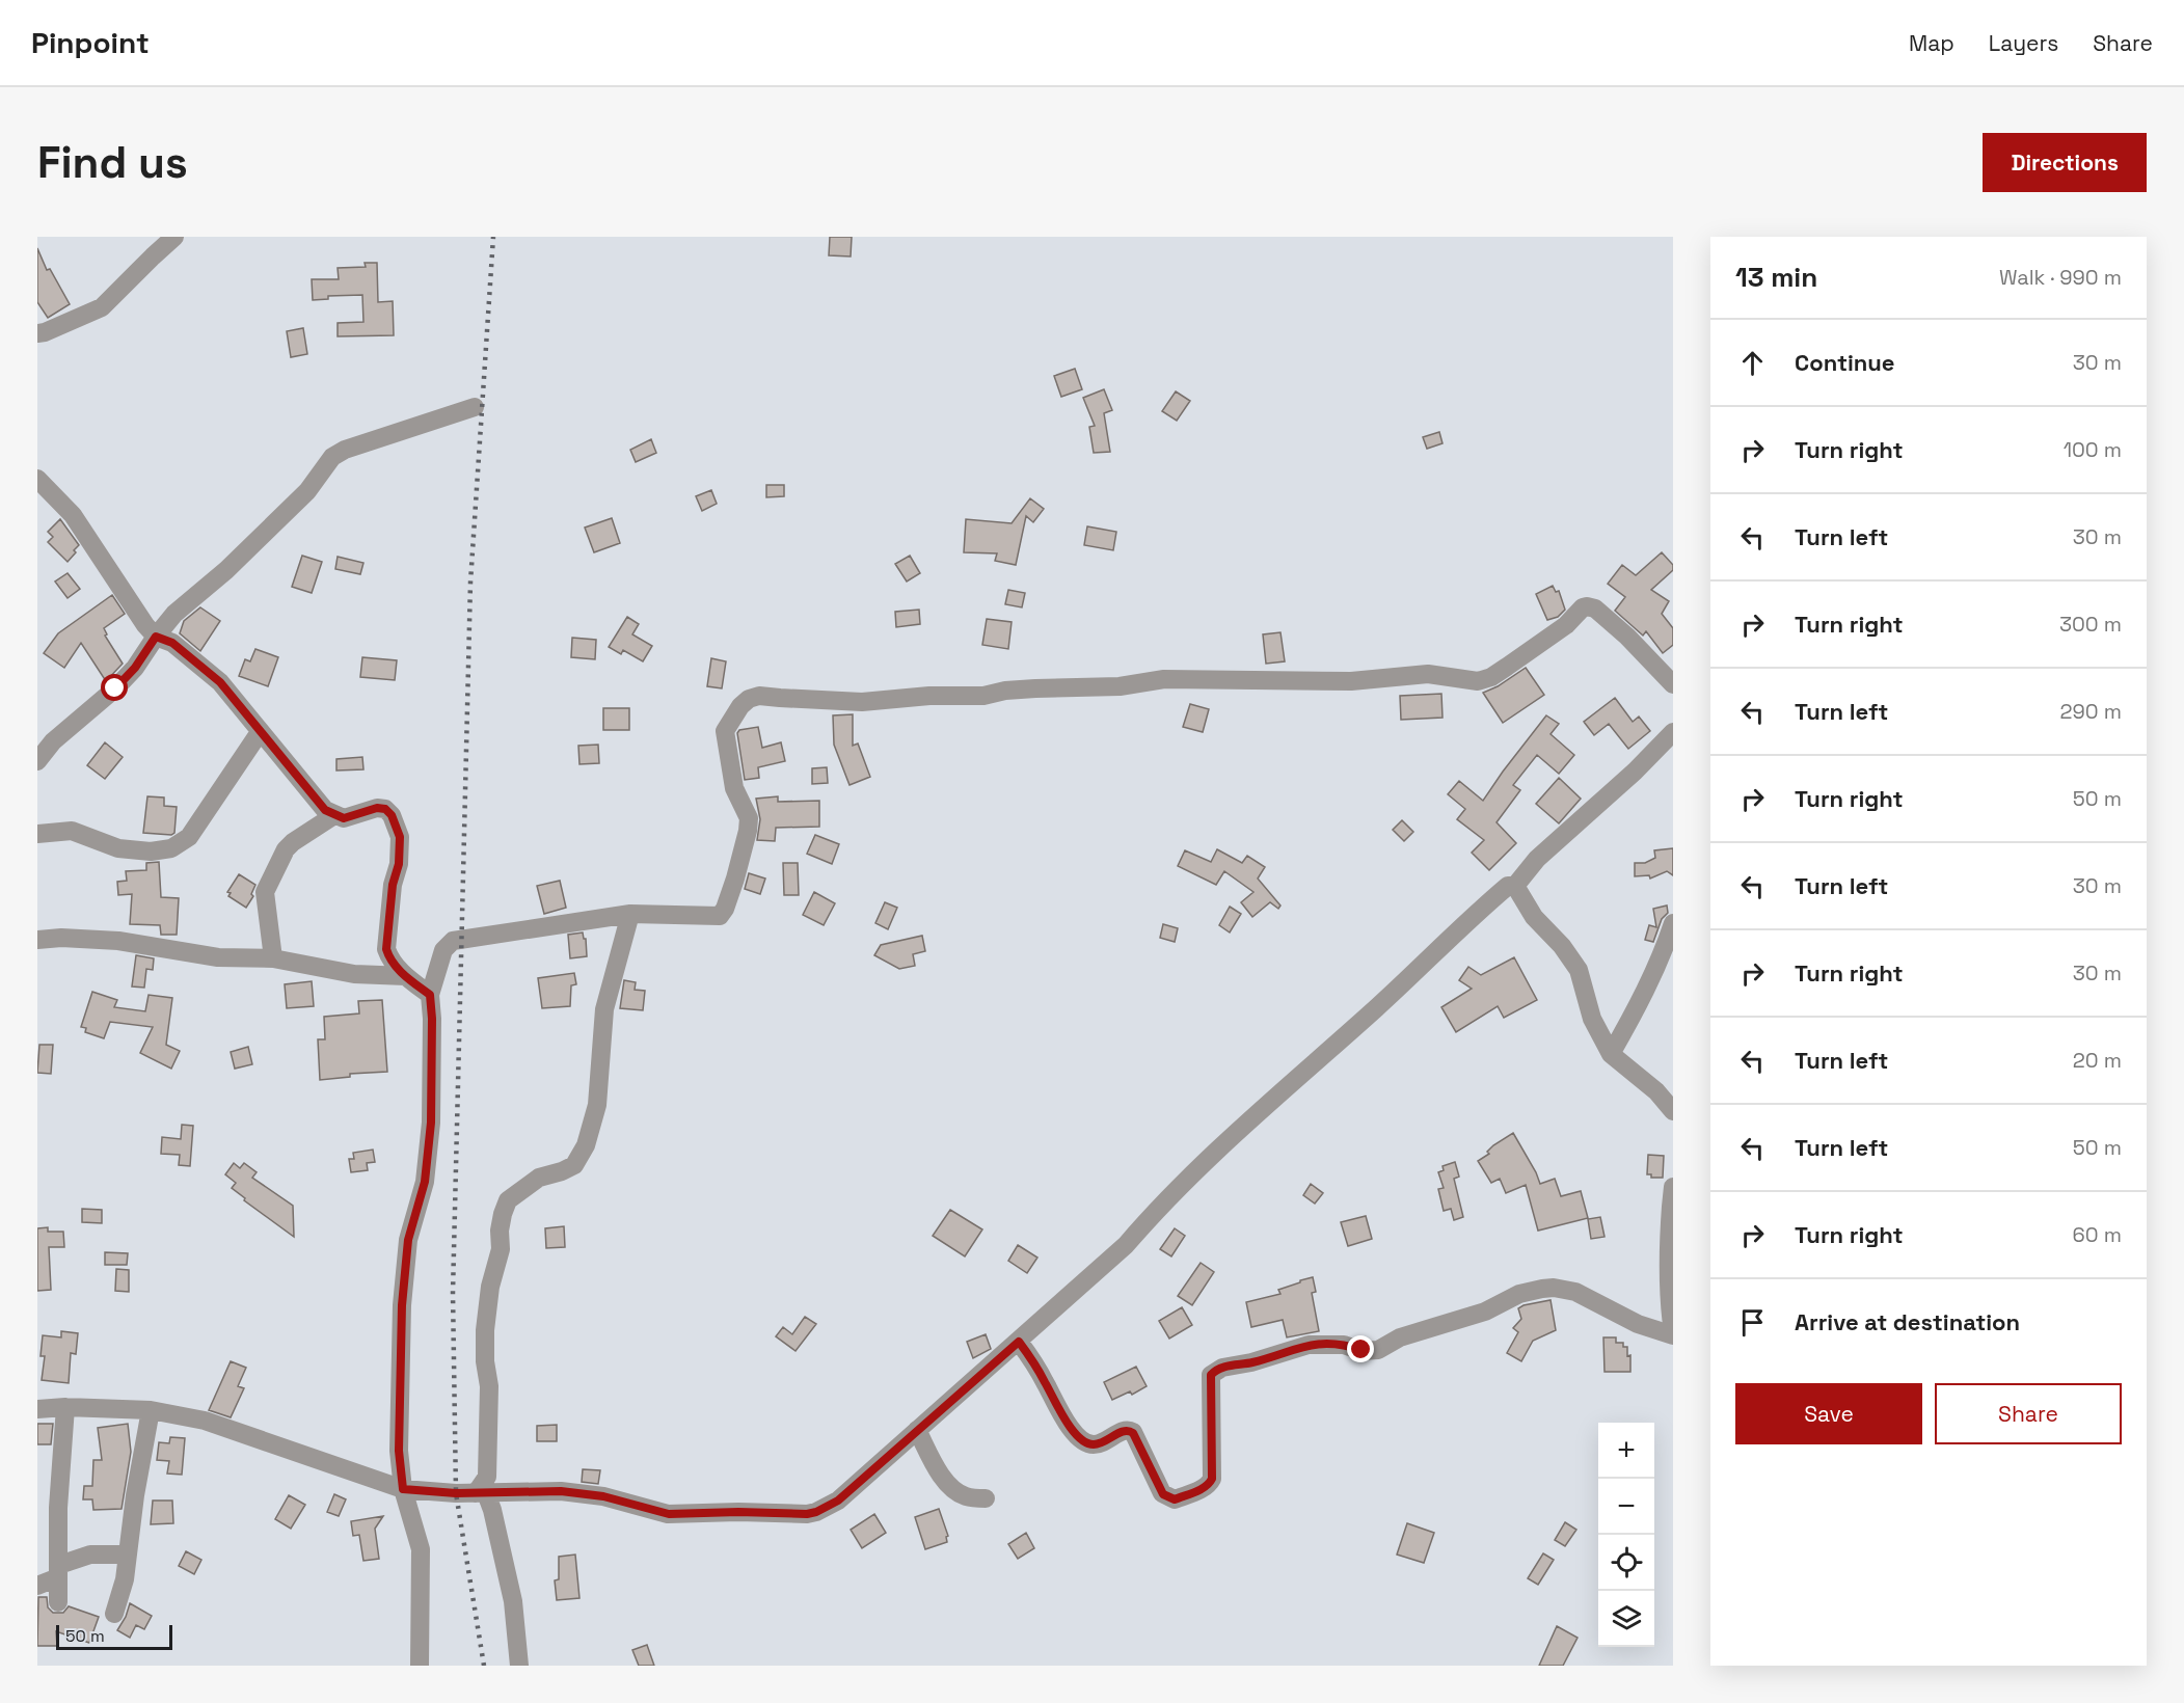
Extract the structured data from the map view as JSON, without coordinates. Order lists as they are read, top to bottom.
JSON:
{
  "scale_bar": "50 m",
  "page": {
    "header": "Pinpoint",
    "nav": ["Map", "Layers", "Share"],
    "buttons": [
      "Directions",
      ["Save", "Share"]
    ],
    "title": "Find us",
    "heading": ["13 min", "Walk · 990 m"],
    "list": [
      ["Continue", "30 m"],
      ["Turn right", "100 m"],
      ["Turn left", "30 m"],
      ["Turn right", "300 m"],
      ["Turn left", "290 m"],
      ["Turn right", "50 m"],
      ["Turn left", "30 m"],
      ["Turn right", "30 m"],
      ["Turn left", "20 m"],
      ["Turn left", "50 m"],
      ["Turn right", "60 m"],
      "Arrive at destination"
    ],
    "map_buttons": ["+", "−"],
    "scale": "50 m"
  }
}
